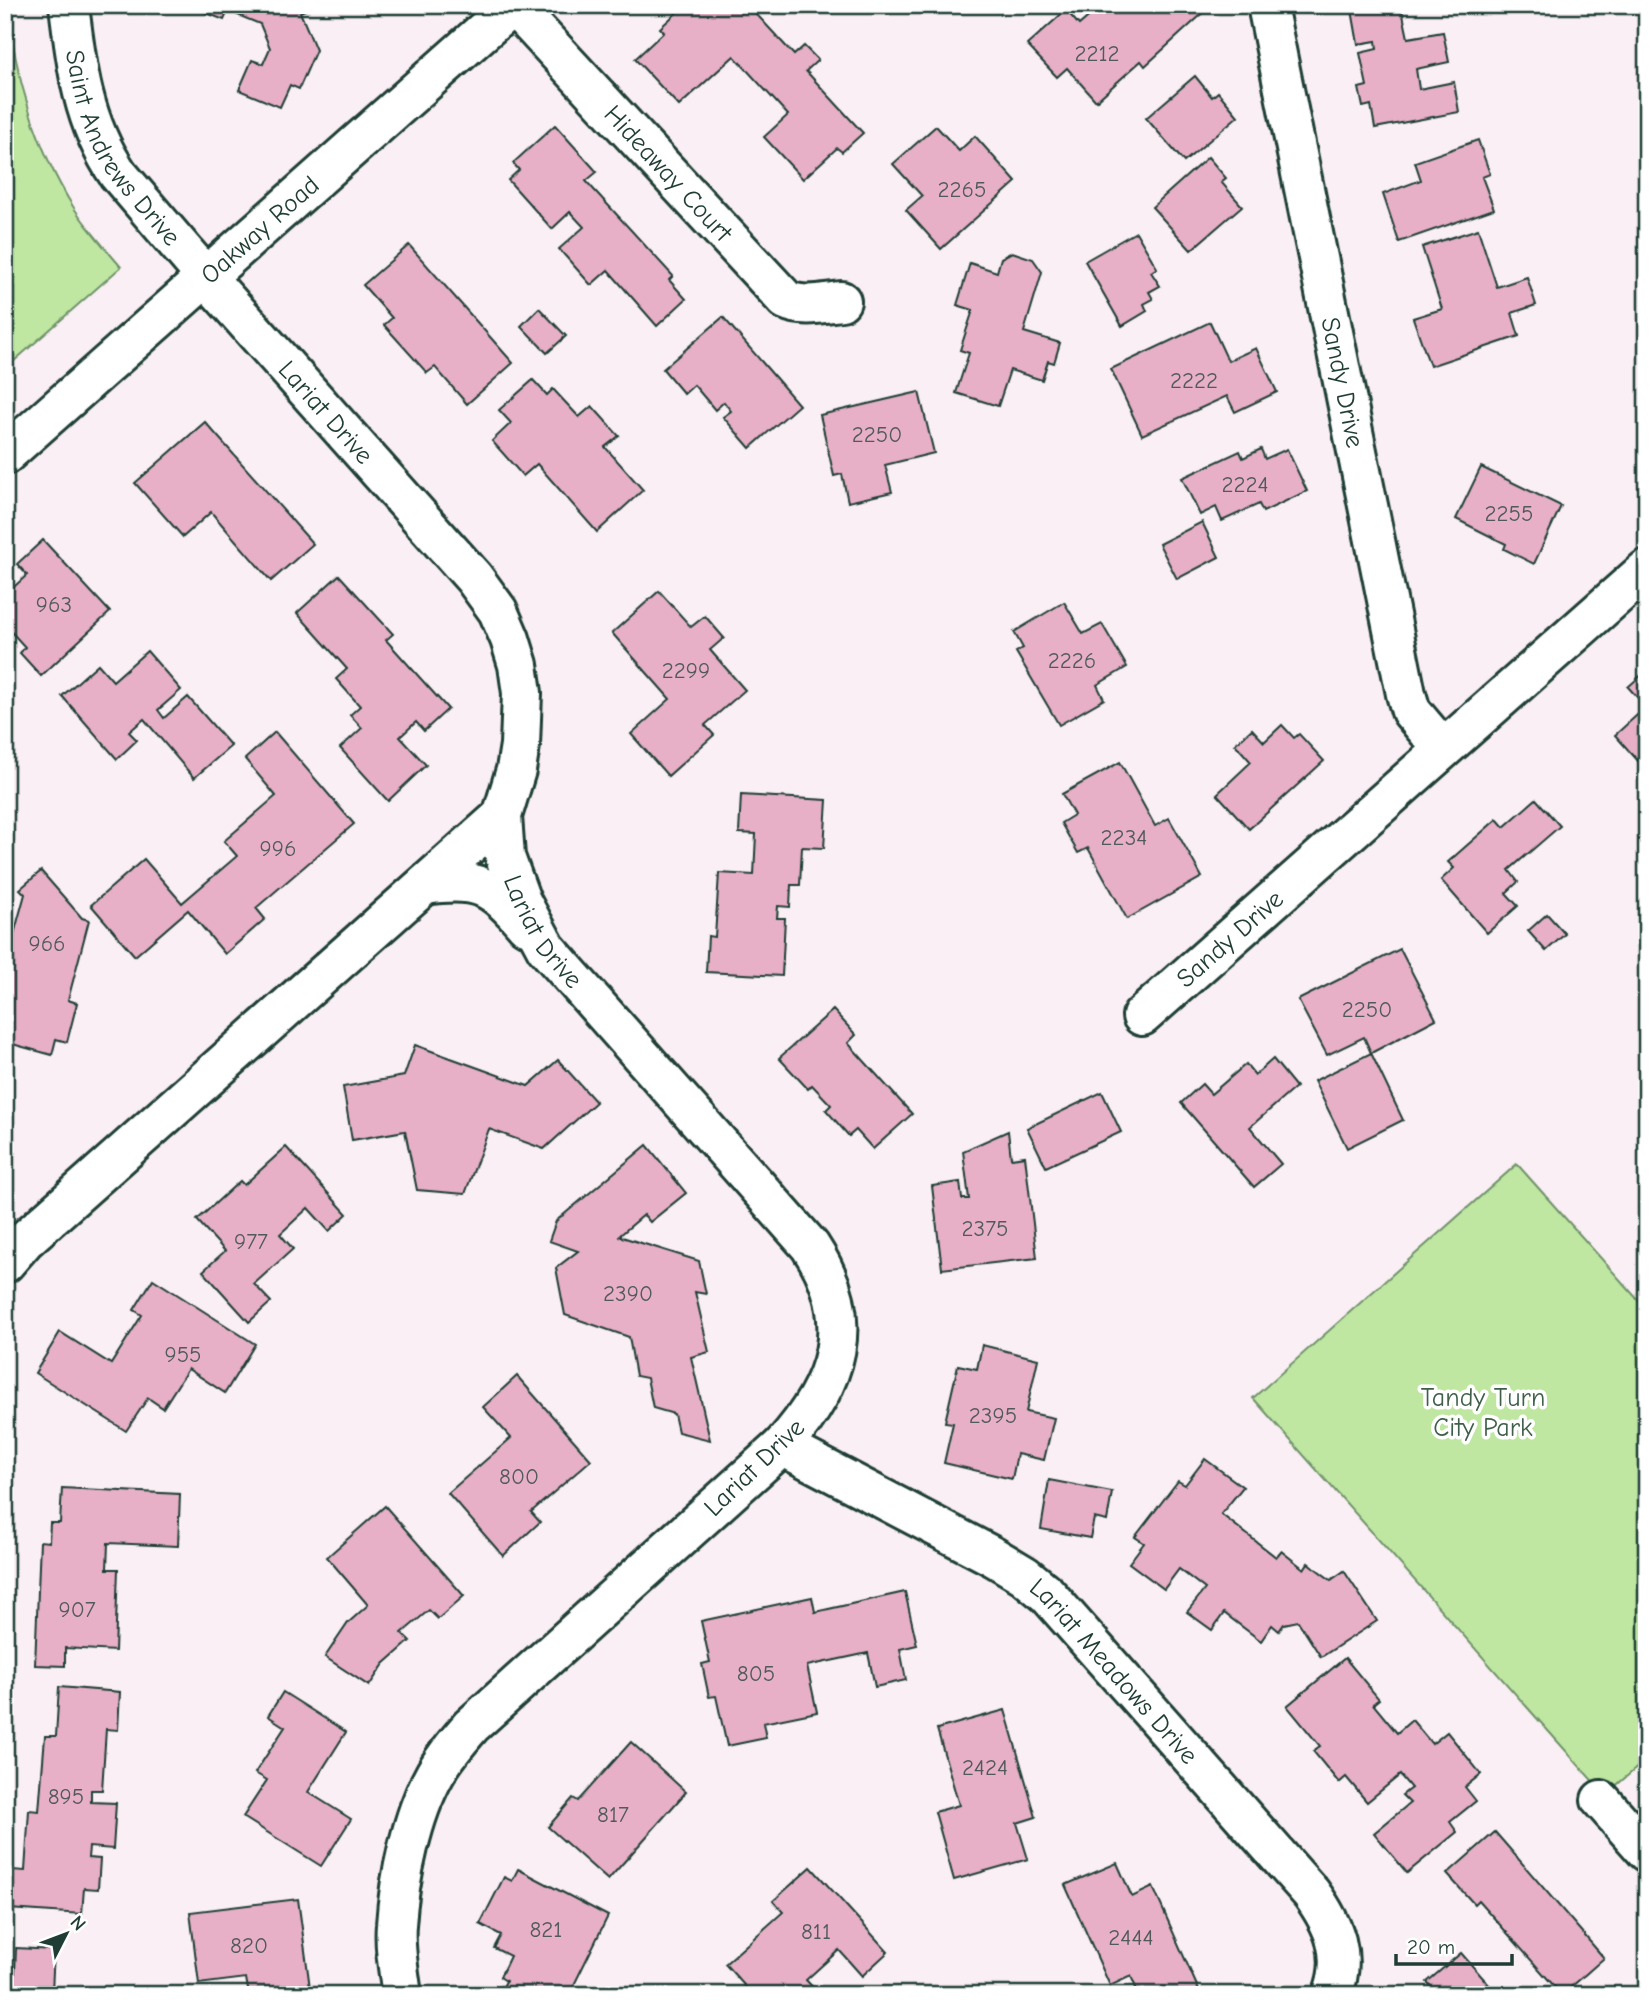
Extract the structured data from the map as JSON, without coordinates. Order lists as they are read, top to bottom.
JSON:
{
  "streets": {
    "street": [
      "Saint Andrews Drive",
      "Hideaway Court",
      "Oakway Road",
      "Sandy Drive",
      "Lariat Drive",
      "Lariat Meadows Drive"
    ]
  },
  "crossings": [
    ["Saint Andrews Drive", "Oakway Road"],
    ["Saint Andrews Drive", "Lariat Drive"],
    ["Hideaway Court", "Oakway Road"],
    ["Oakway Road", "Lariat Drive"],
    ["Lariat Drive", "Lariat Meadows Drive"]
  ],
  "parks": ["Tandy Turn City Park"],
  "house_numbers": [
    "2212",
    "2265",
    "2222",
    "2250",
    "2224",
    "2255",
    "963",
    "2226",
    "2299",
    "2234",
    "996",
    "966",
    "2250",
    "2375",
    "977",
    "2390",
    "955",
    "2395",
    "800",
    "907",
    "805",
    "2424",
    "895",
    "817",
    "821",
    "811",
    "2444",
    "820"
  ],
  "scale_bar": "20 m",
  "north": "top right"
}
